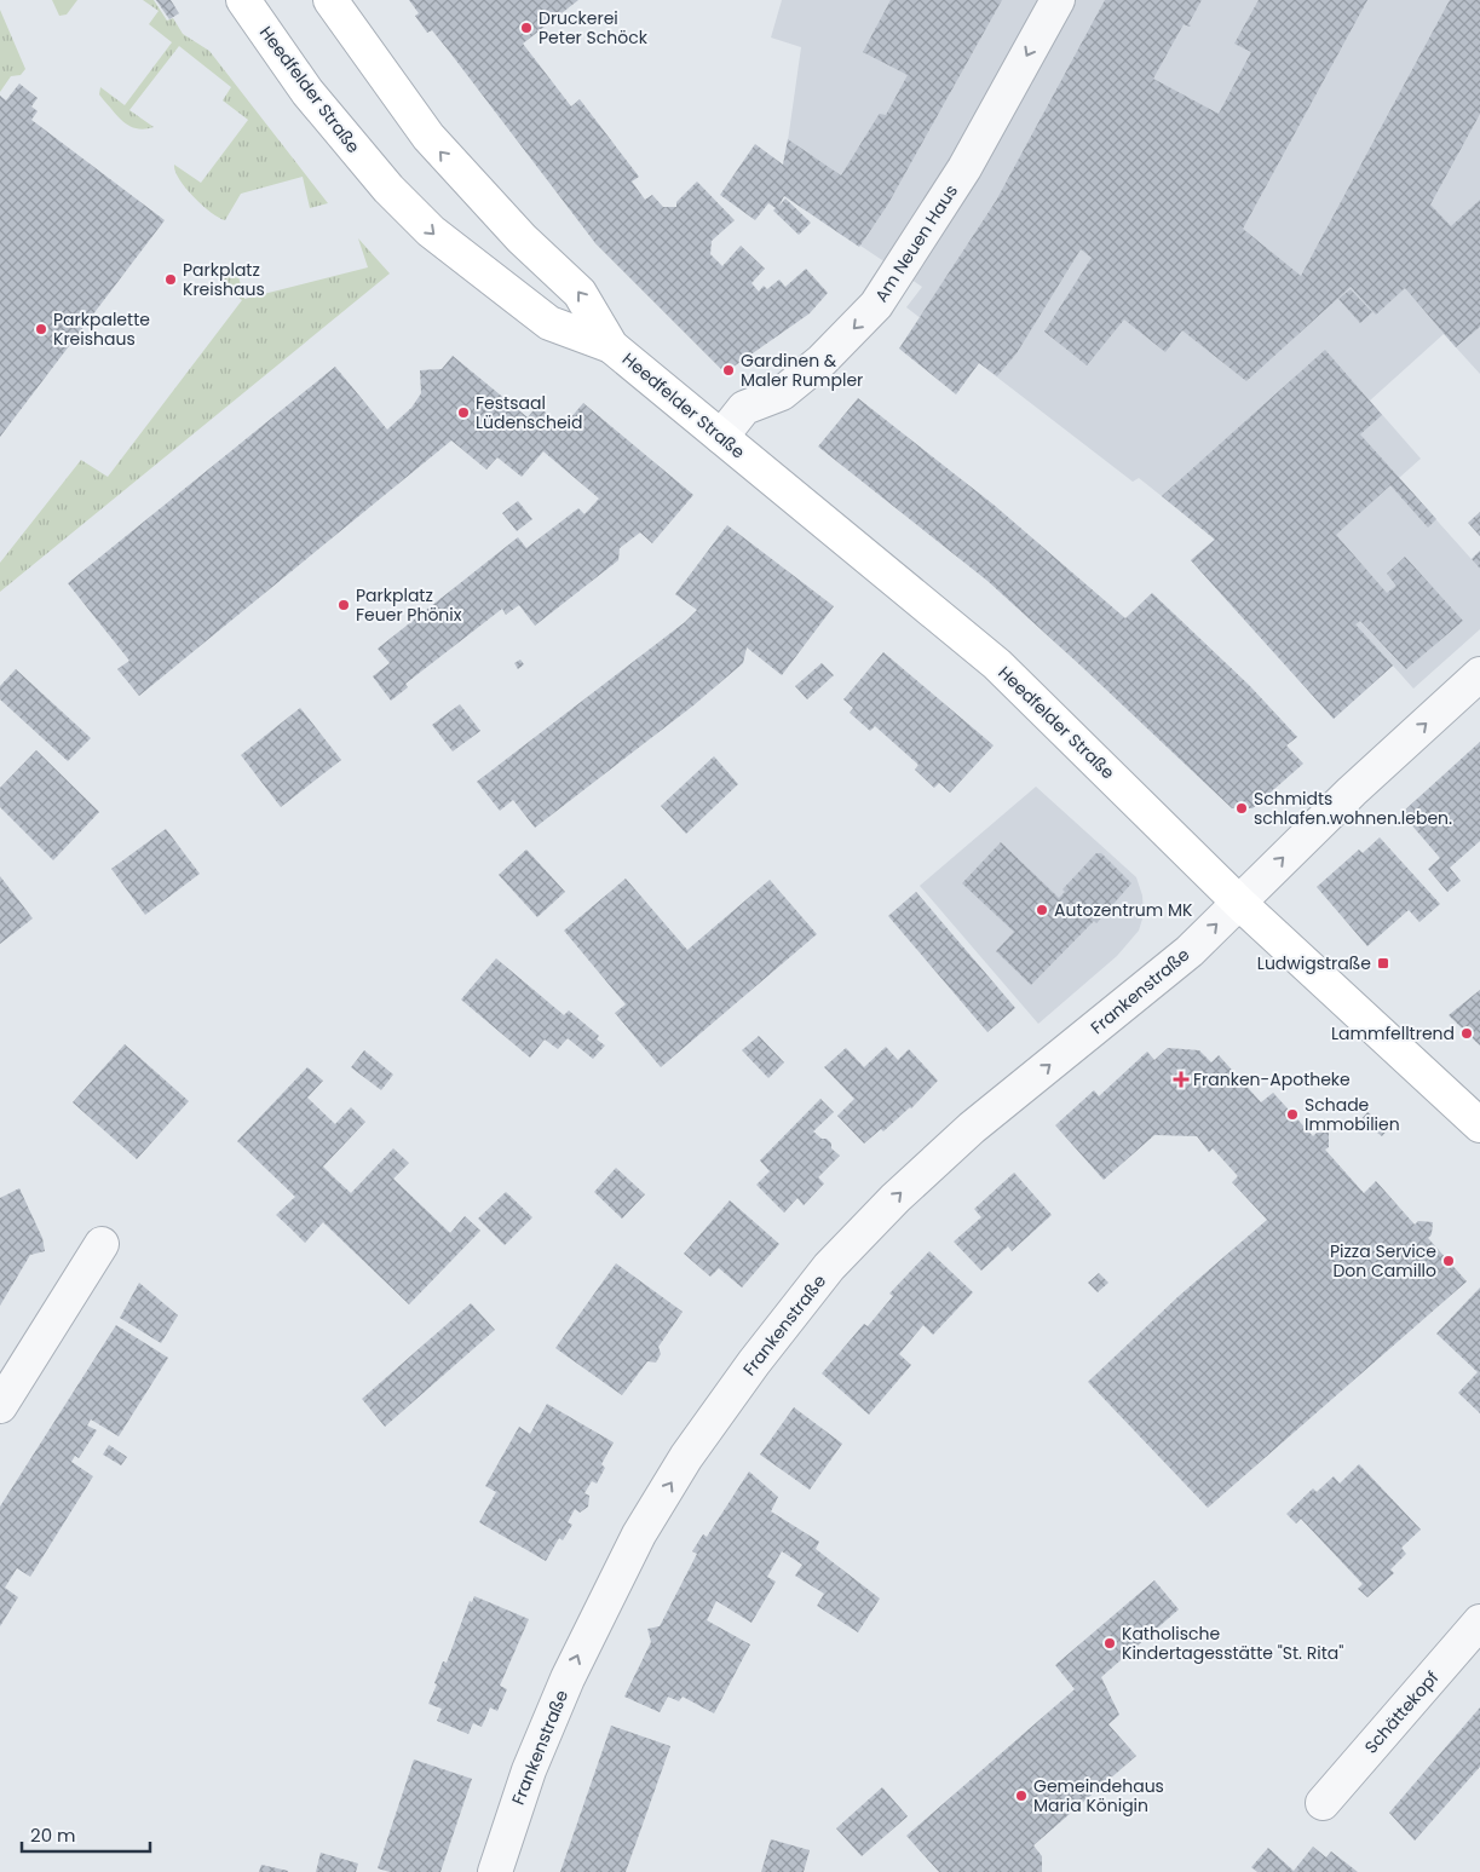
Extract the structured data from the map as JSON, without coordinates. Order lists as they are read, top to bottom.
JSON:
{
  "streets": {
    "main road": ["Heedfelder Straße"],
    "street": ["Am Neuen Haus", "Frankenstraße", "Schättekopf"]
  },
  "crossings": [
    ["Heedfelder Straße", "Am Neuen Haus"],
    ["Heedfelder Straße", "Frankenstraße"]
  ],
  "one_way": ["Am Neuen Haus", "Frankenstraße"],
  "places": {
    "other": [
      "Druckerei Peter Schöck",
      "Parkplatz Kreishaus",
      "Parkpalette Kreishaus",
      "Gardinen & Maler Rumpler",
      "Festsaal Lüdenscheid",
      "Parkplatz Feuer Phönix",
      "Schmidts schlafen.wohnen.leben.",
      "Autozentrum MK",
      "Lammfelltrend",
      "Schade Immobilien",
      "Pizza Service Don Camillo",
      "Katholische Kindertagesstätte \"St. Rita\"",
      "Gemeindehaus Maria Königin"
    ],
    "transit": ["Ludwigstraße"],
    "health": ["Franken-Apotheke"]
  },
  "scale_bar": "20 m"
}
